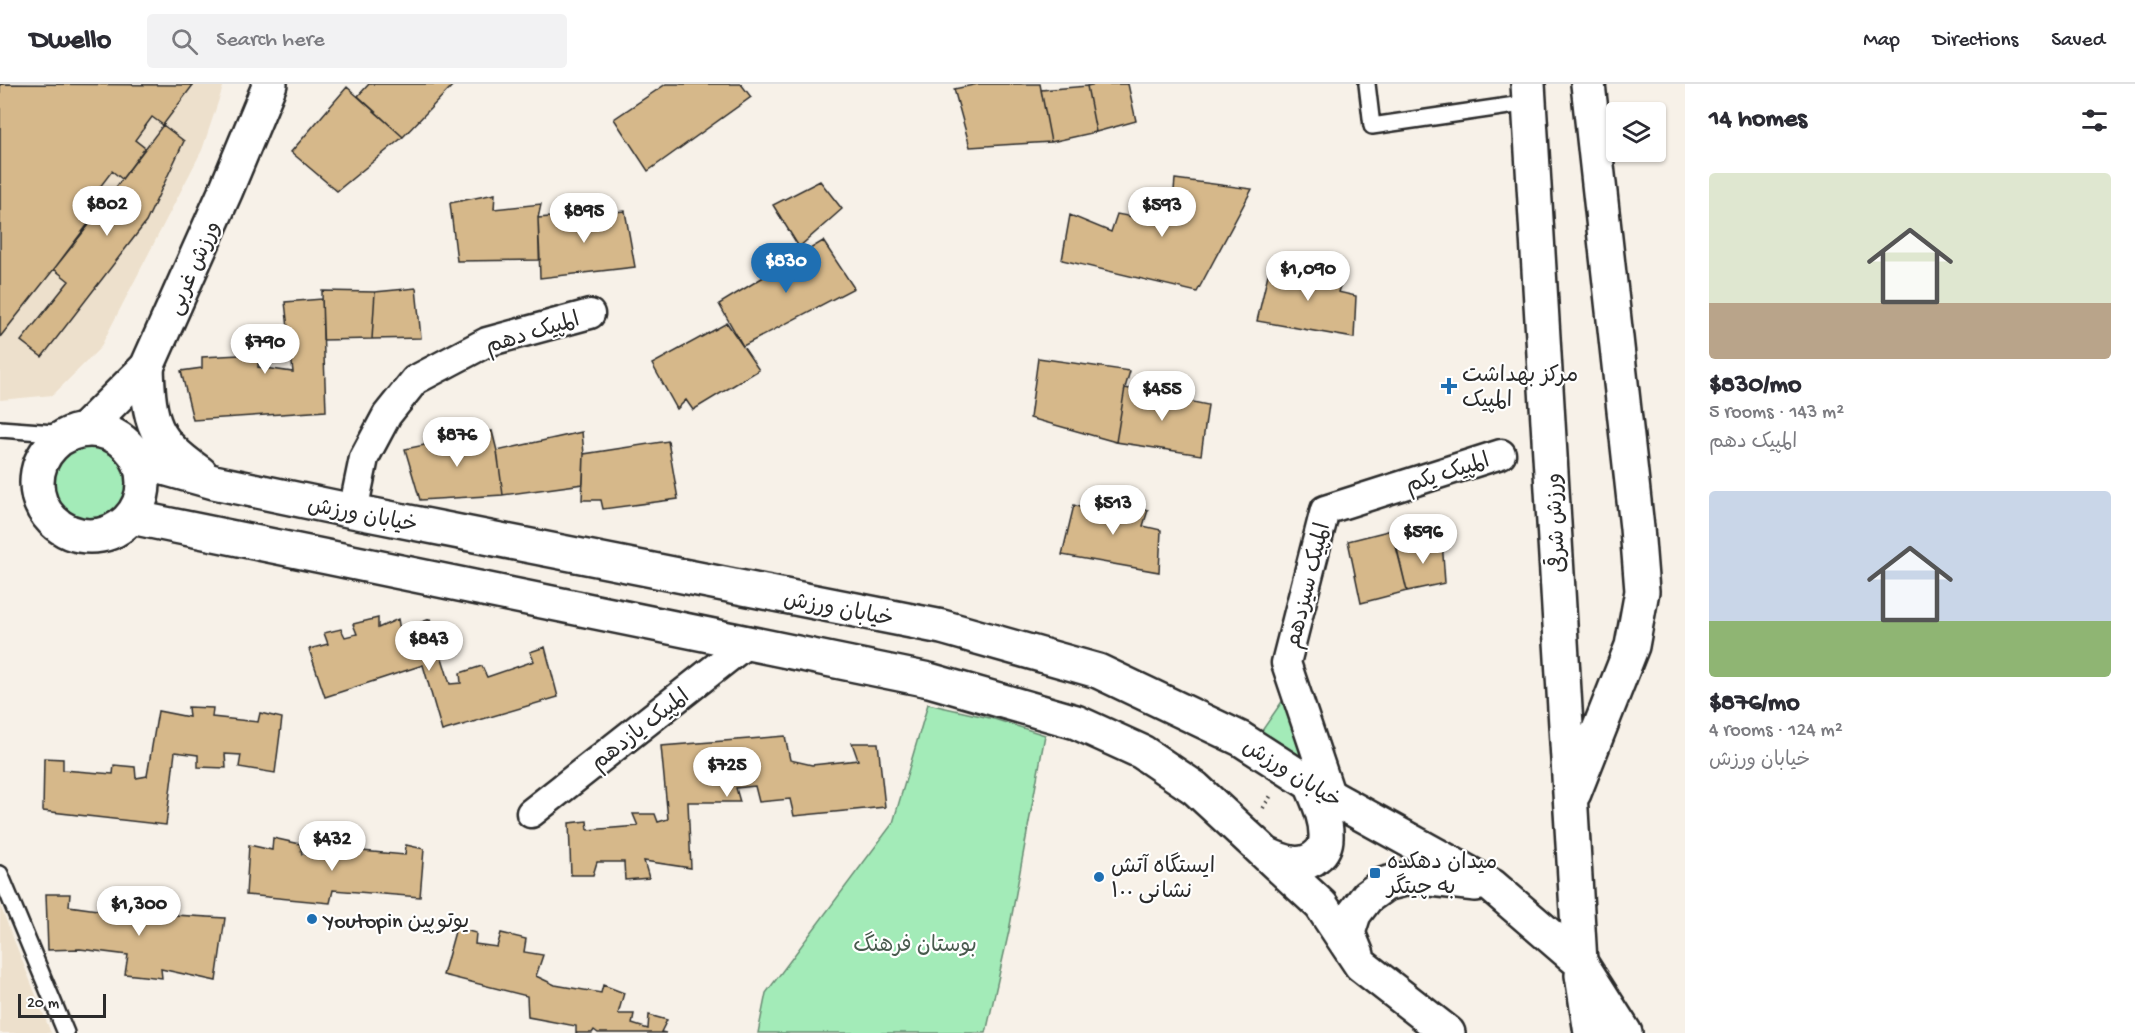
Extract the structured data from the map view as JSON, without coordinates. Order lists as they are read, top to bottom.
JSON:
{
  "streets": {
    "main road": ["ورزش غربی", "خیابان ورزش", "ورزش شرقی"],
    "street": [
      "المپیک دهم",
      "المپیک یکم",
      "المپیک سیزدهم",
      "المپیک یازدهم"
    ]
  },
  "crossings": [
    ["ورزش غربی", "خیابان ورزش"],
    ["المپیک دهم", "خیابان ورزش"],
    ["المپیک یکم", "المپیک سیزدهم"],
    ["خیابان ورزش", "ورزش شرقی"],
    ["خیابان ورزش", "المپیک سیزدهم"]
  ],
  "parks": ["بوستان فرهنگ"],
  "places": {
    "health": ["مرکز بهداشت المپیک"],
    "transit": ["میدان دهکده به چیتگر"],
    "other": ["ایستگاه آتش نشانی ۱۰۰", "Youtopin یوتوپین"]
  },
  "scale_bar": "20 m",
  "page": {
    "header": "Dwello",
    "search": "Search here",
    "nav": ["Map", "Directions", "Saved"],
    "heading": "14 homes",
    "list": [
      {
        "name": "$830/mo",
        "note": "5 rooms · 143 m² · المپیک دهم"
      },
      {
        "name": "$876/mo",
        "note": "4 rooms · 124 m² · خیابان ورزش"
      }
    ],
    "price": [
      "$802",
      "$593",
      "$895",
      "$830",
      "$1,090",
      "$790",
      "$455",
      "$876",
      "$513",
      "$596",
      "$843",
      "$725",
      "$432",
      "$1,300"
    ],
    "scale": "20 m"
  }
}
